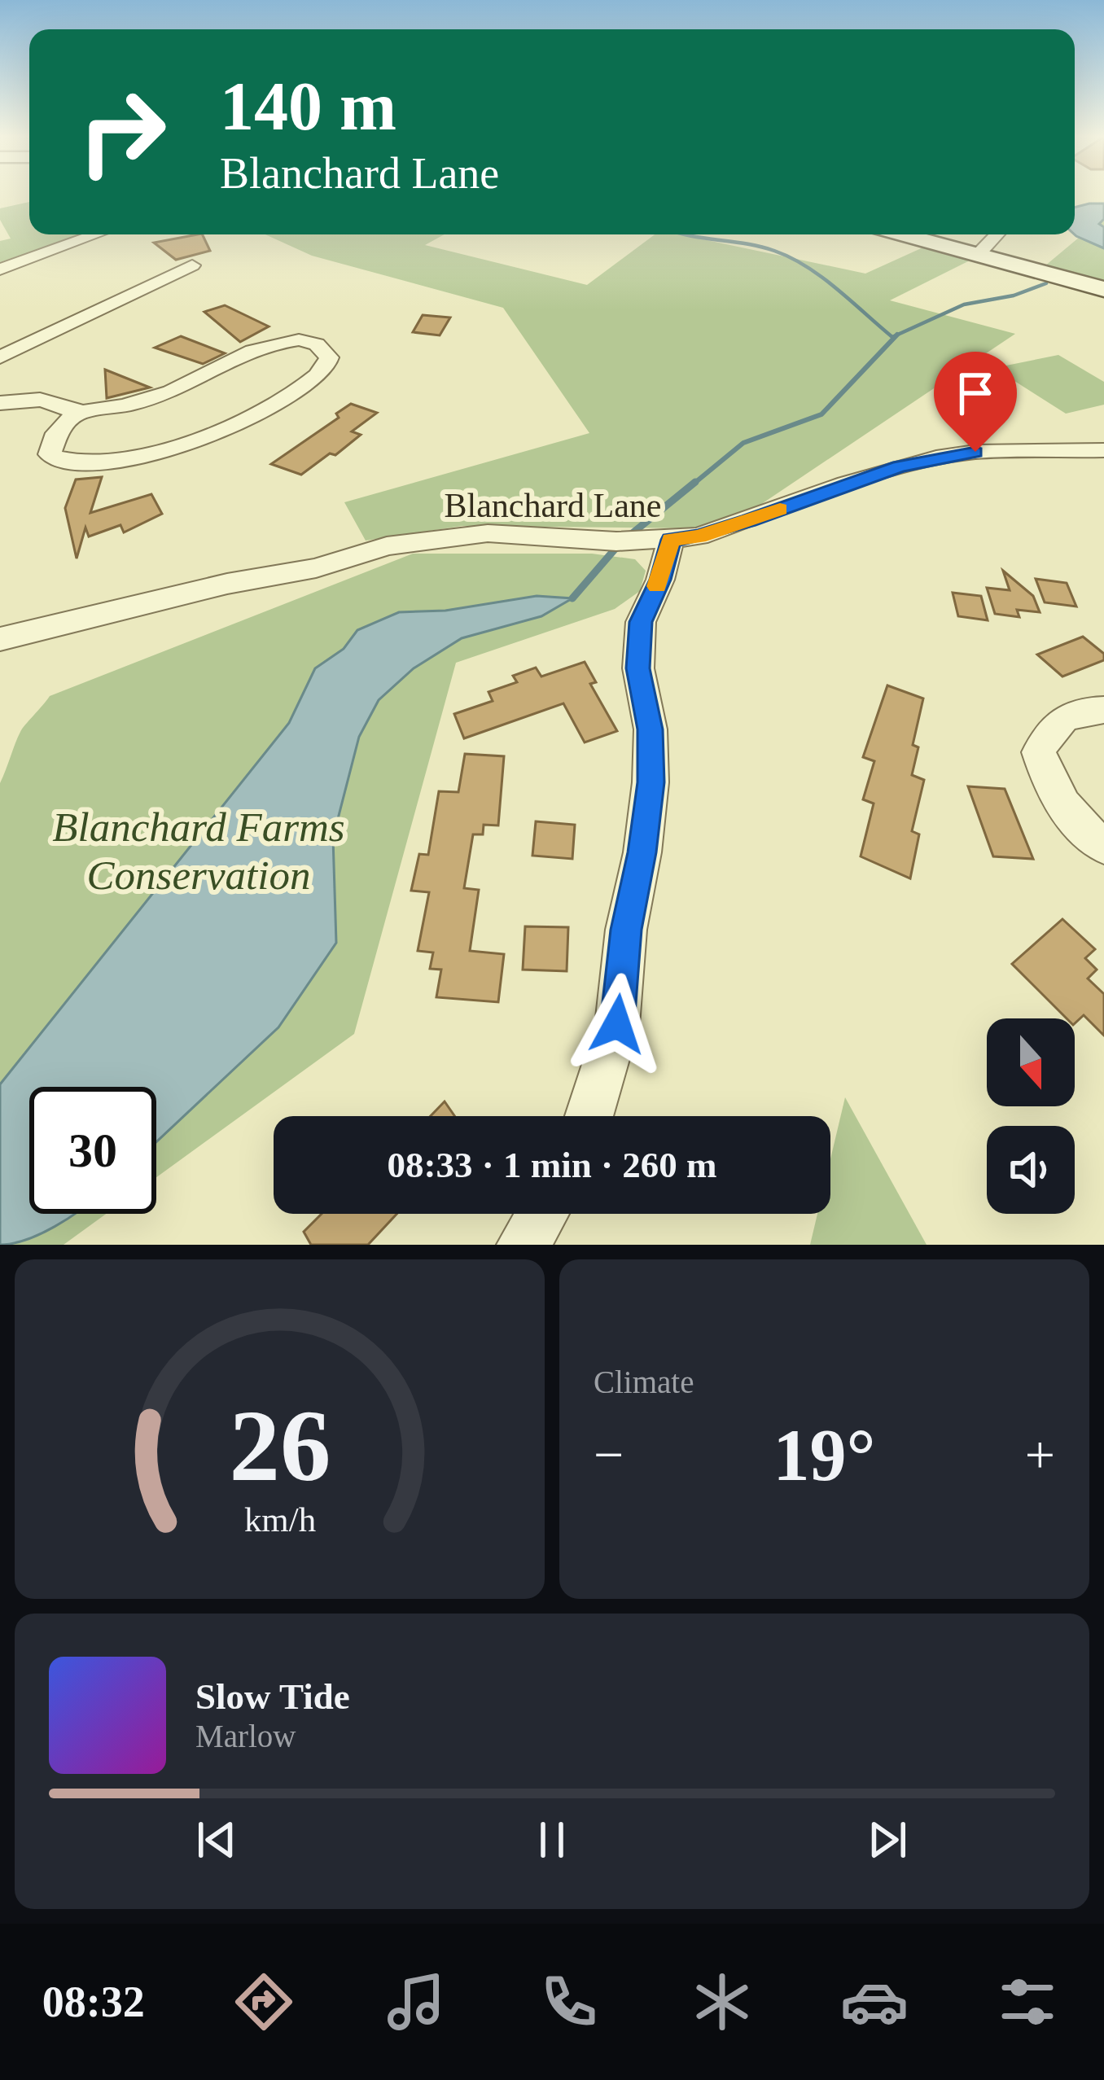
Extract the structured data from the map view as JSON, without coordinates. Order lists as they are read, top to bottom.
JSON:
{
  "streets": {
    "street": ["Blanchard Lane"]
  },
  "parks": ["Blanchard Farms Conservation"],
  "north": "bottom",
  "page": {
    "turn": ["140 m", "Blanchard Lane"],
    "limit": "30",
    "trip": "08:33 · 1 min · 260 m",
    "tile": "Climate",
    "heat": ["−", "19°", "+"],
    "song": ["Slow Tide", "Marlow"],
    "tabs": "08:32",
    "gauge": ["26", "km/h"]
  }
}
